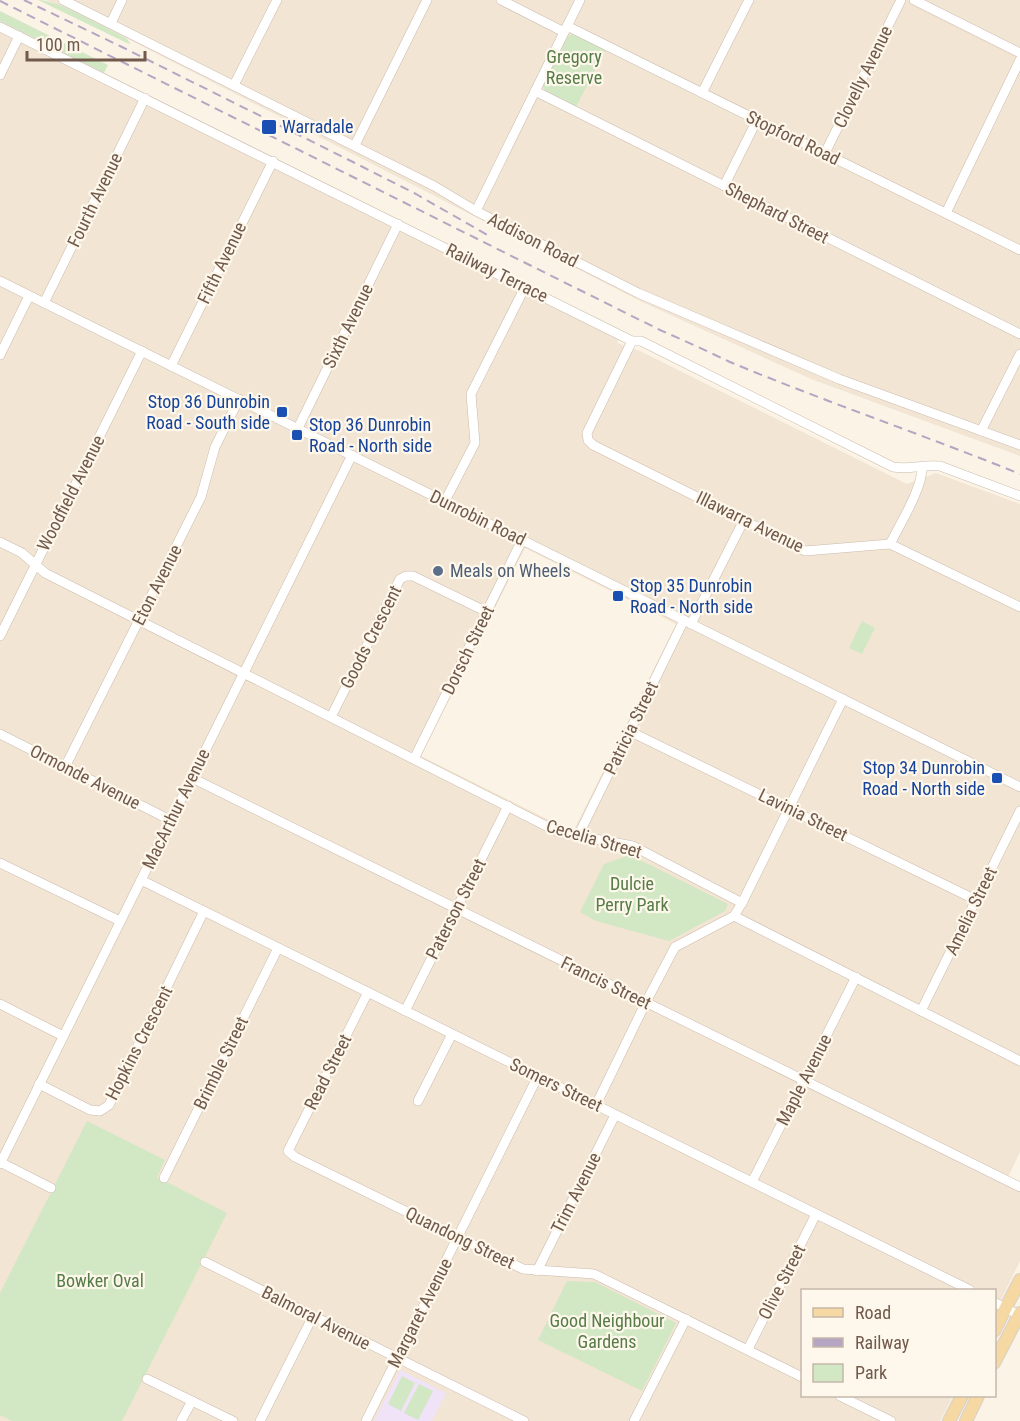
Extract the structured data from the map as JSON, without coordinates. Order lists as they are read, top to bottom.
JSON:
{
  "streets": {
    "street": [
      "Clovelly Avenue",
      "Stopford Road",
      "Fourth Avenue",
      "Shephard Street",
      "Addison Road",
      "Fifth Avenue",
      "Railway Terrace",
      "Sixth Avenue",
      "Woodfield Avenue",
      "Dunrobin Road",
      "Illawarra Avenue",
      "Eton Avenue",
      "Goods Crescent",
      "Dorsch Street",
      "Patricia Street",
      "Ormonde Avenue",
      "MacArthur Avenue",
      "Lavinia Street",
      "Cecelia Street",
      "Paterson Street",
      "Amelia Street",
      "Francis Street",
      "Hopkins Crescent",
      "Brimble Street",
      "Read Street",
      "Maple Avenue",
      "Somers Street",
      "Trim Avenue",
      "Quandong Street",
      "Olive Street",
      "Margaret Avenue",
      "Balmoral Avenue"
    ]
  },
  "crossings": [
    ["Clovelly Avenue", "Stopford Road"],
    ["Fourth Avenue", "Railway Terrace"],
    ["Fourth Avenue", "Dunrobin Road"],
    ["Fifth Avenue", "Railway Terrace"],
    ["Fifth Avenue", "Dunrobin Road"],
    ["Railway Terrace", "Sixth Avenue"],
    ["Railway Terrace", "Illawarra Avenue"],
    ["Sixth Avenue", "Dunrobin Road"],
    ["Woodfield Avenue", "Dunrobin Road"],
    ["Woodfield Avenue", "Cecelia Street"],
    ["Dunrobin Road", "Eton Avenue"],
    ["Dunrobin Road", "Dorsch Street"],
    ["Dunrobin Road", "Patricia Street"],
    ["Dunrobin Road", "MacArthur Avenue"],
    ["Illawarra Avenue", "Patricia Street"],
    ["Eton Avenue", "Ormonde Avenue"],
    ["Eton Avenue", "Cecelia Street"],
    ["Goods Crescent", "Dorsch Street"],
    ["Goods Crescent", "Cecelia Street"],
    ["Dorsch Street", "Cecelia Street"],
    ["Patricia Street", "Lavinia Street"],
    ["Patricia Street", "Cecelia Street"],
    ["Ormonde Avenue", "MacArthur Avenue"],
    ["MacArthur Avenue", "Cecelia Street"],
    ["MacArthur Avenue", "Francis Street"],
    ["MacArthur Avenue", "Hopkins Crescent"],
    ["MacArthur Avenue", "Somers Street"],
    ["Lavinia Street", "Amelia Street"],
    ["Cecelia Street", "Paterson Street"],
    ["Paterson Street", "Francis Street"],
    ["Paterson Street", "Somers Street"],
    ["Francis Street", "Maple Avenue"],
    ["Hopkins Crescent", "Somers Street"],
    ["Brimble Street", "Somers Street"],
    ["Read Street", "Somers Street"],
    ["Read Street", "Quandong Street"],
    ["Maple Avenue", "Somers Street"],
    ["Somers Street", "Trim Avenue"],
    ["Somers Street", "Olive Street"],
    ["Somers Street", "Margaret Avenue"],
    ["Trim Avenue", "Quandong Street"],
    ["Quandong Street", "Olive Street"],
    ["Quandong Street", "Margaret Avenue"],
    ["Margaret Avenue", "Balmoral Avenue"]
  ],
  "parks": [
    "Gregory Reserve",
    "Dulcie Perry Park",
    "Bowker Oval",
    "Good Neighbour Gardens"
  ],
  "places": {
    "transit": [
      "Warradale",
      "Stop 36 Dunrobin Road - South side",
      "Stop 36 Dunrobin Road - North side",
      "Stop 35 Dunrobin Road - North side",
      "Stop 34 Dunrobin Road - North side"
    ],
    "other": ["Meals on Wheels"]
  },
  "legend": ["Road", "Railway", "Park"],
  "scale_bar": "100 m"
}
